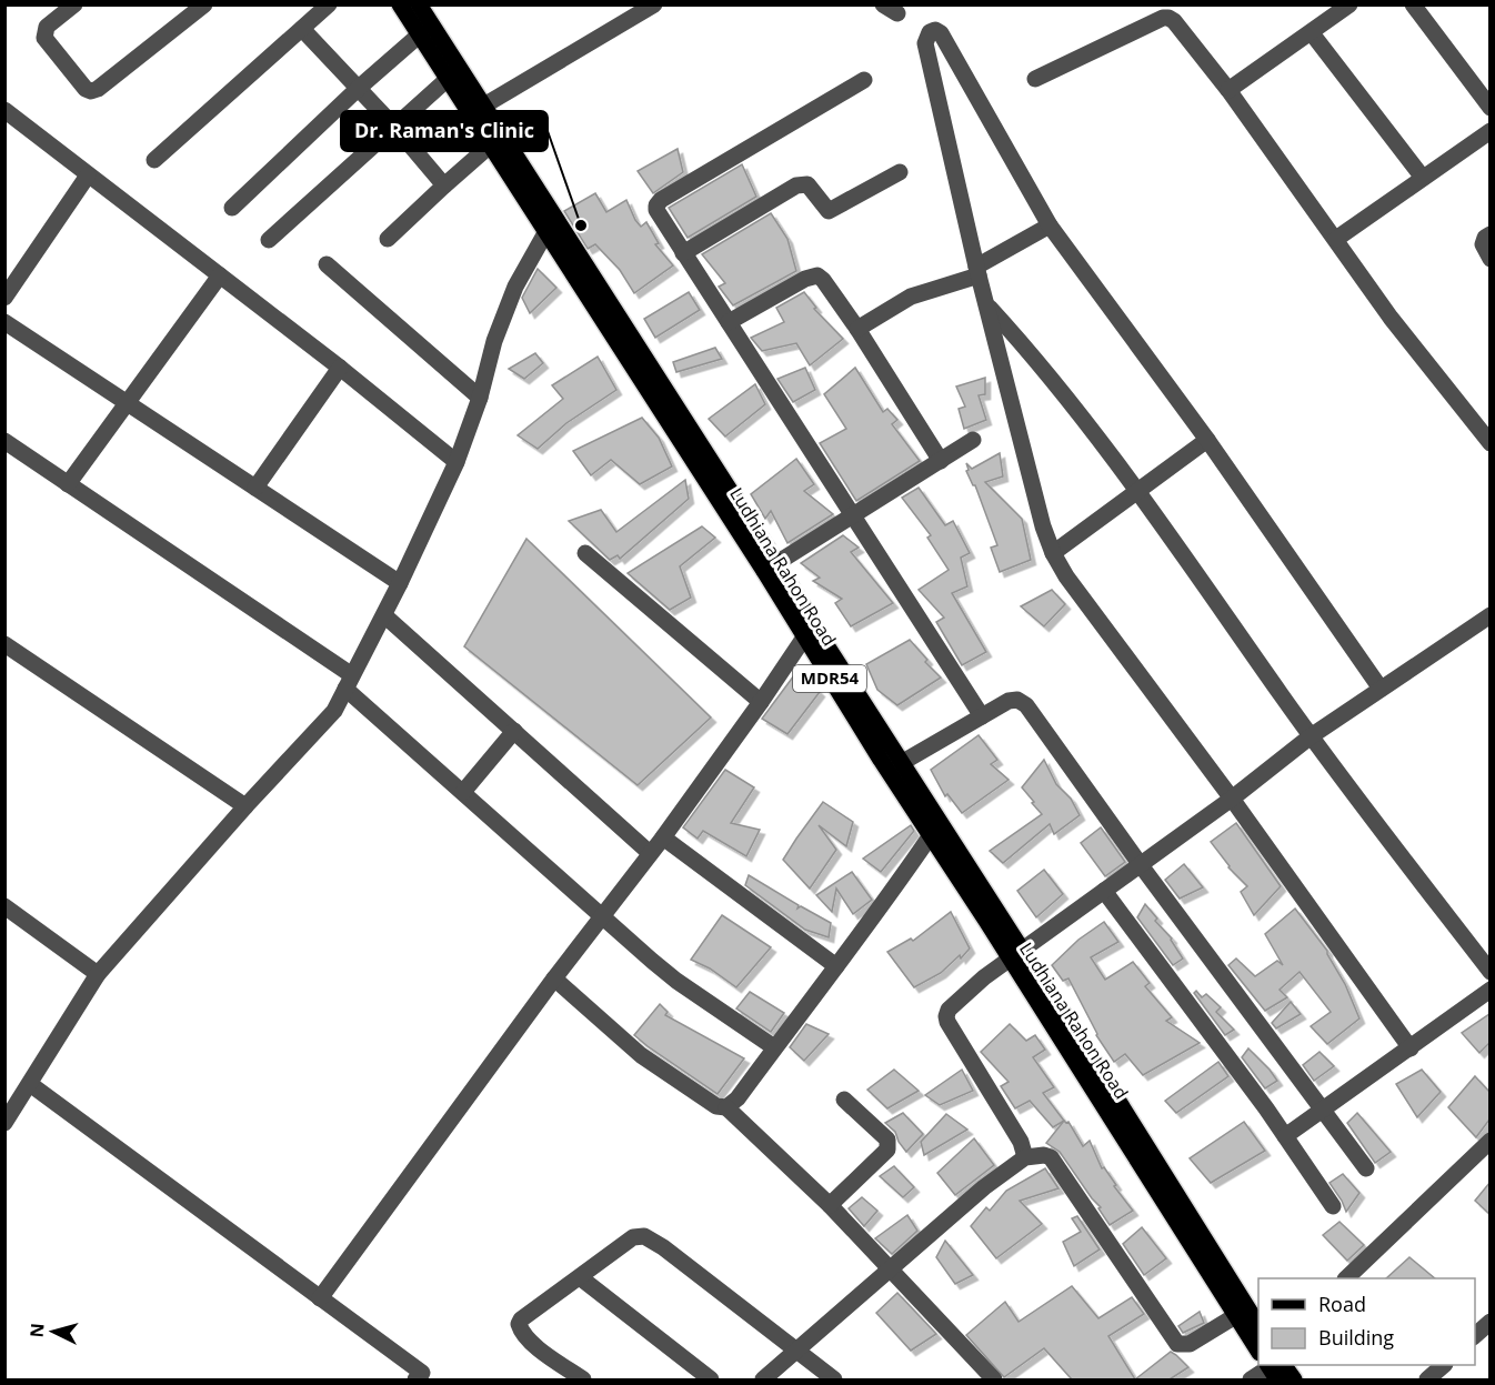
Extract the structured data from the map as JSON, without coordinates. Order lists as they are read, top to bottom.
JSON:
{
  "streets": {
    "main road": ["Ludhiana Rahon Road", "MDR54"]
  },
  "places": ["Dr. Raman's Clinic"],
  "legend": ["Road", "Building"],
  "north": "left"
}
